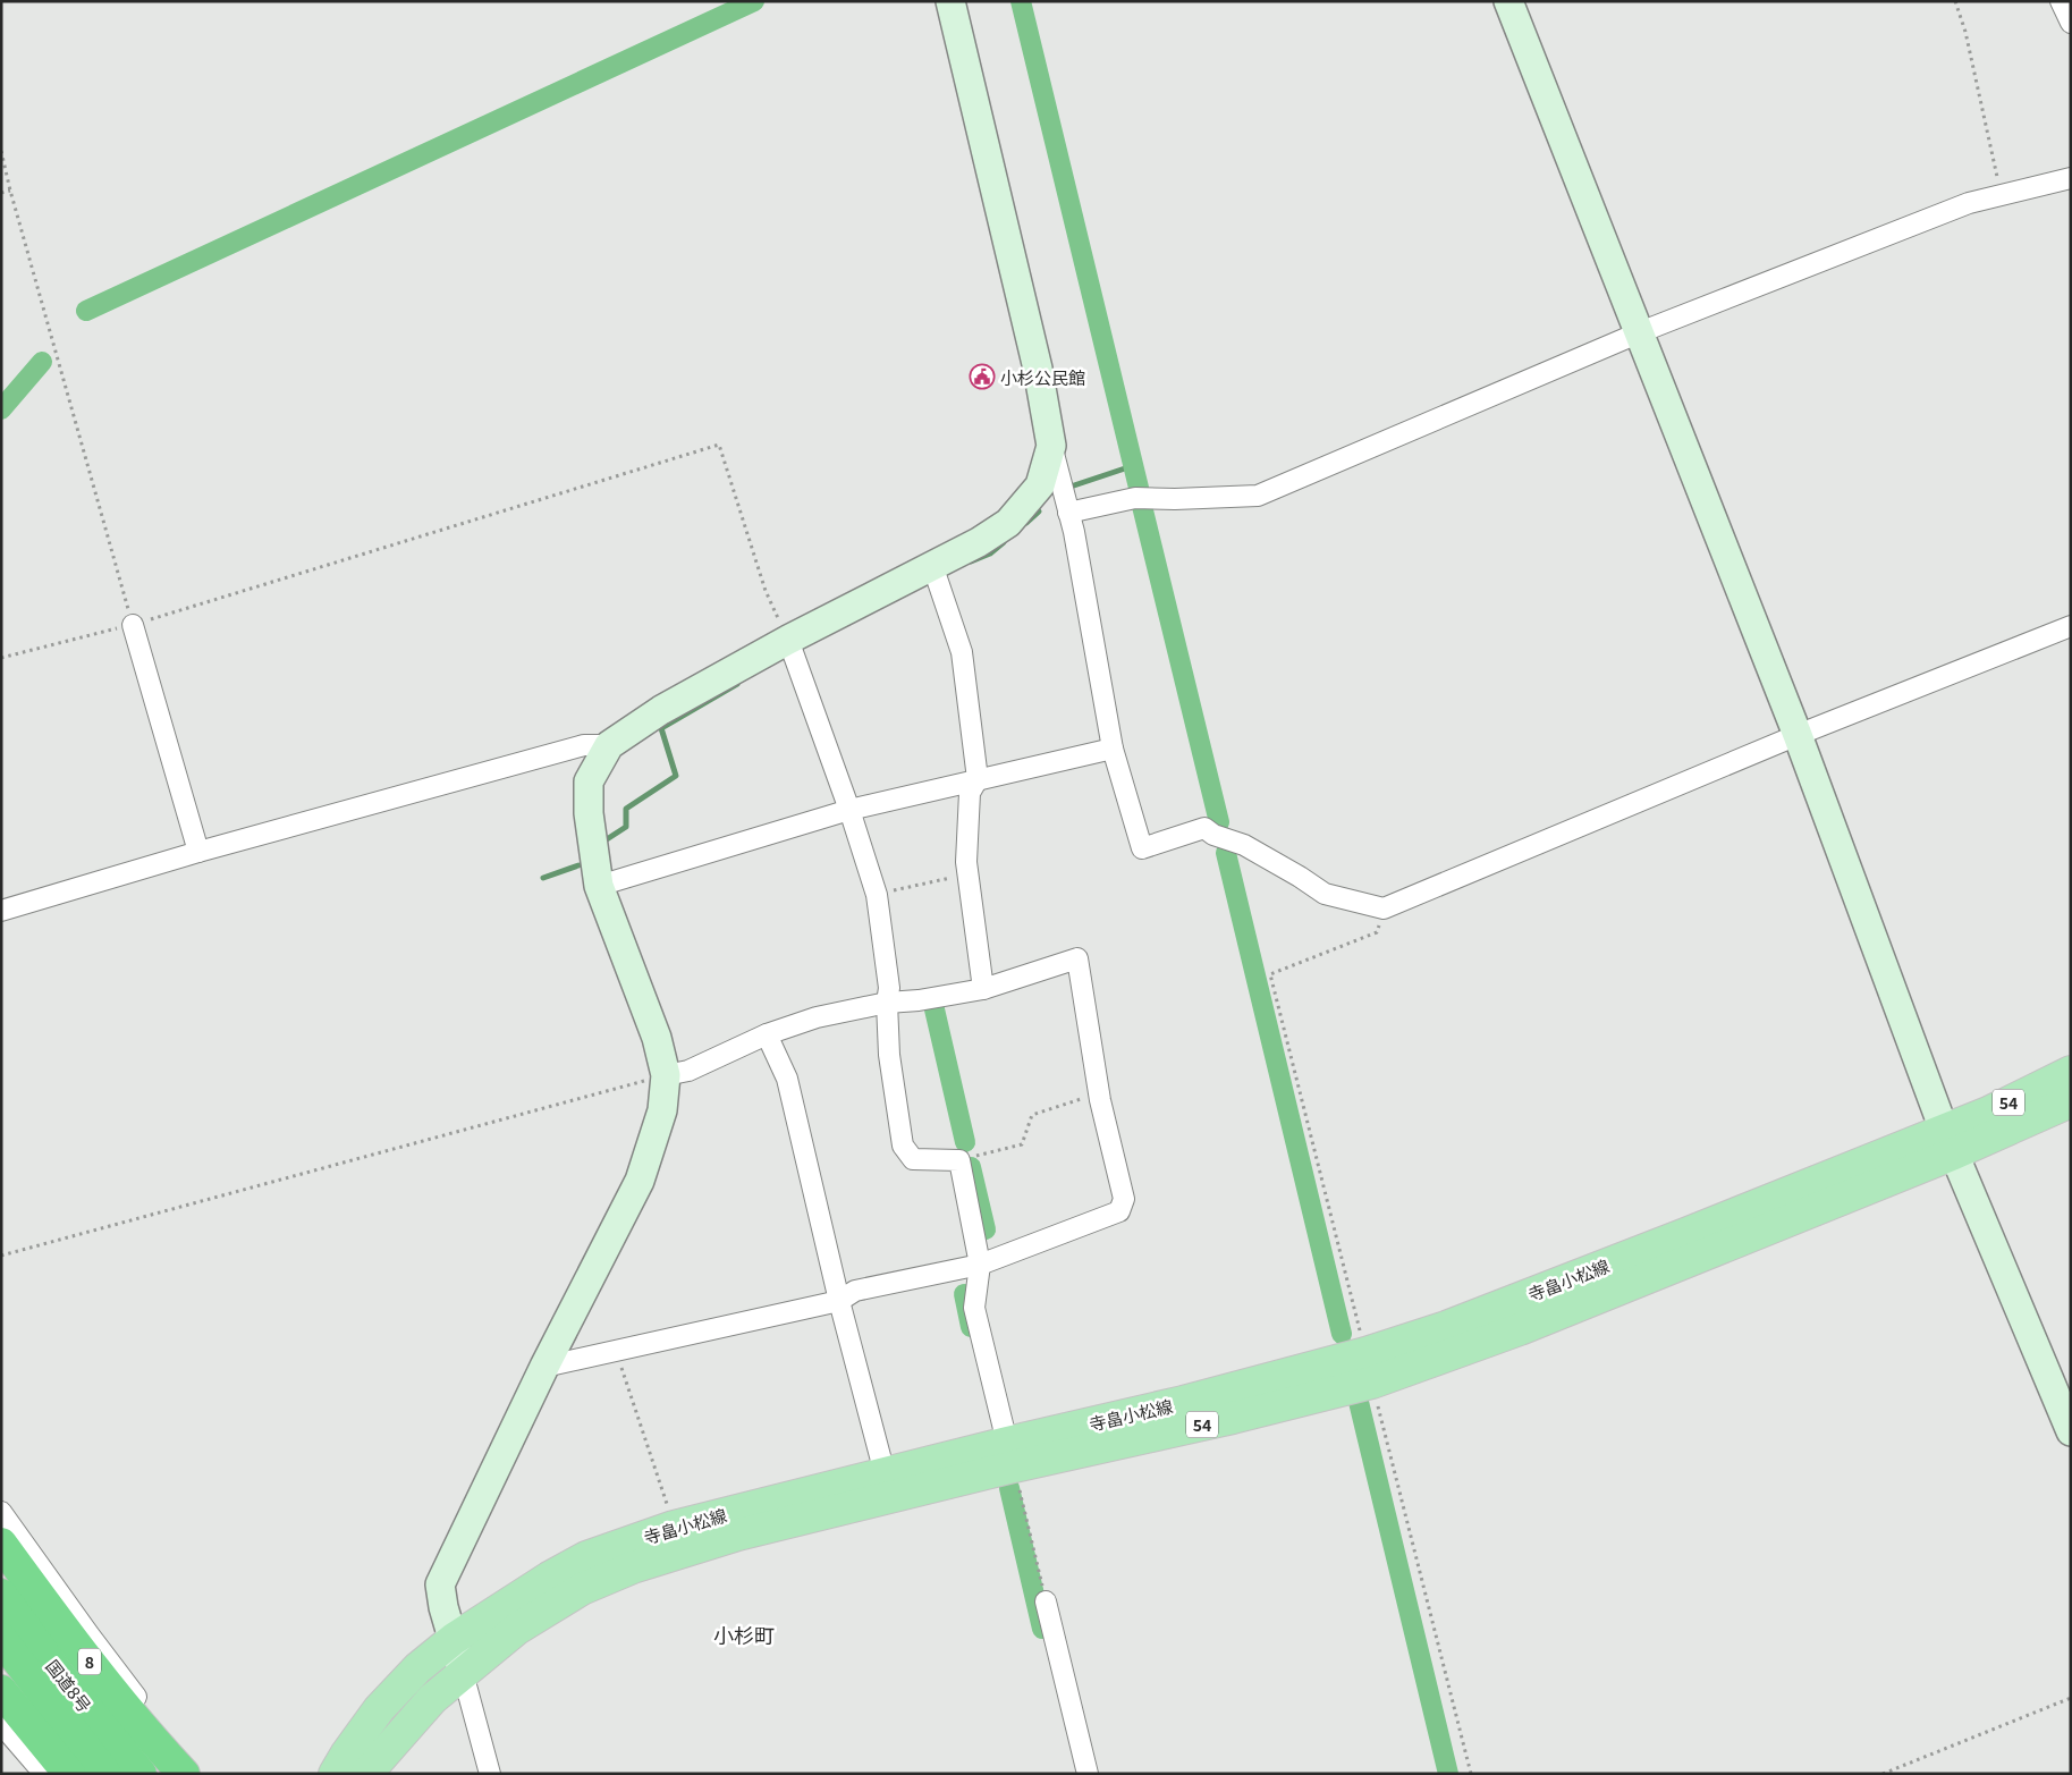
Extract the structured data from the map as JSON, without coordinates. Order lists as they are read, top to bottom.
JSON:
{
  "streets": {
    "highway": ["8", "国道8号"],
    "main road": ["54", "寺畠小松線"]
  },
  "districts": ["小杉町"],
  "places": {
    "public building": ["小杉公民館"]
  }
}
